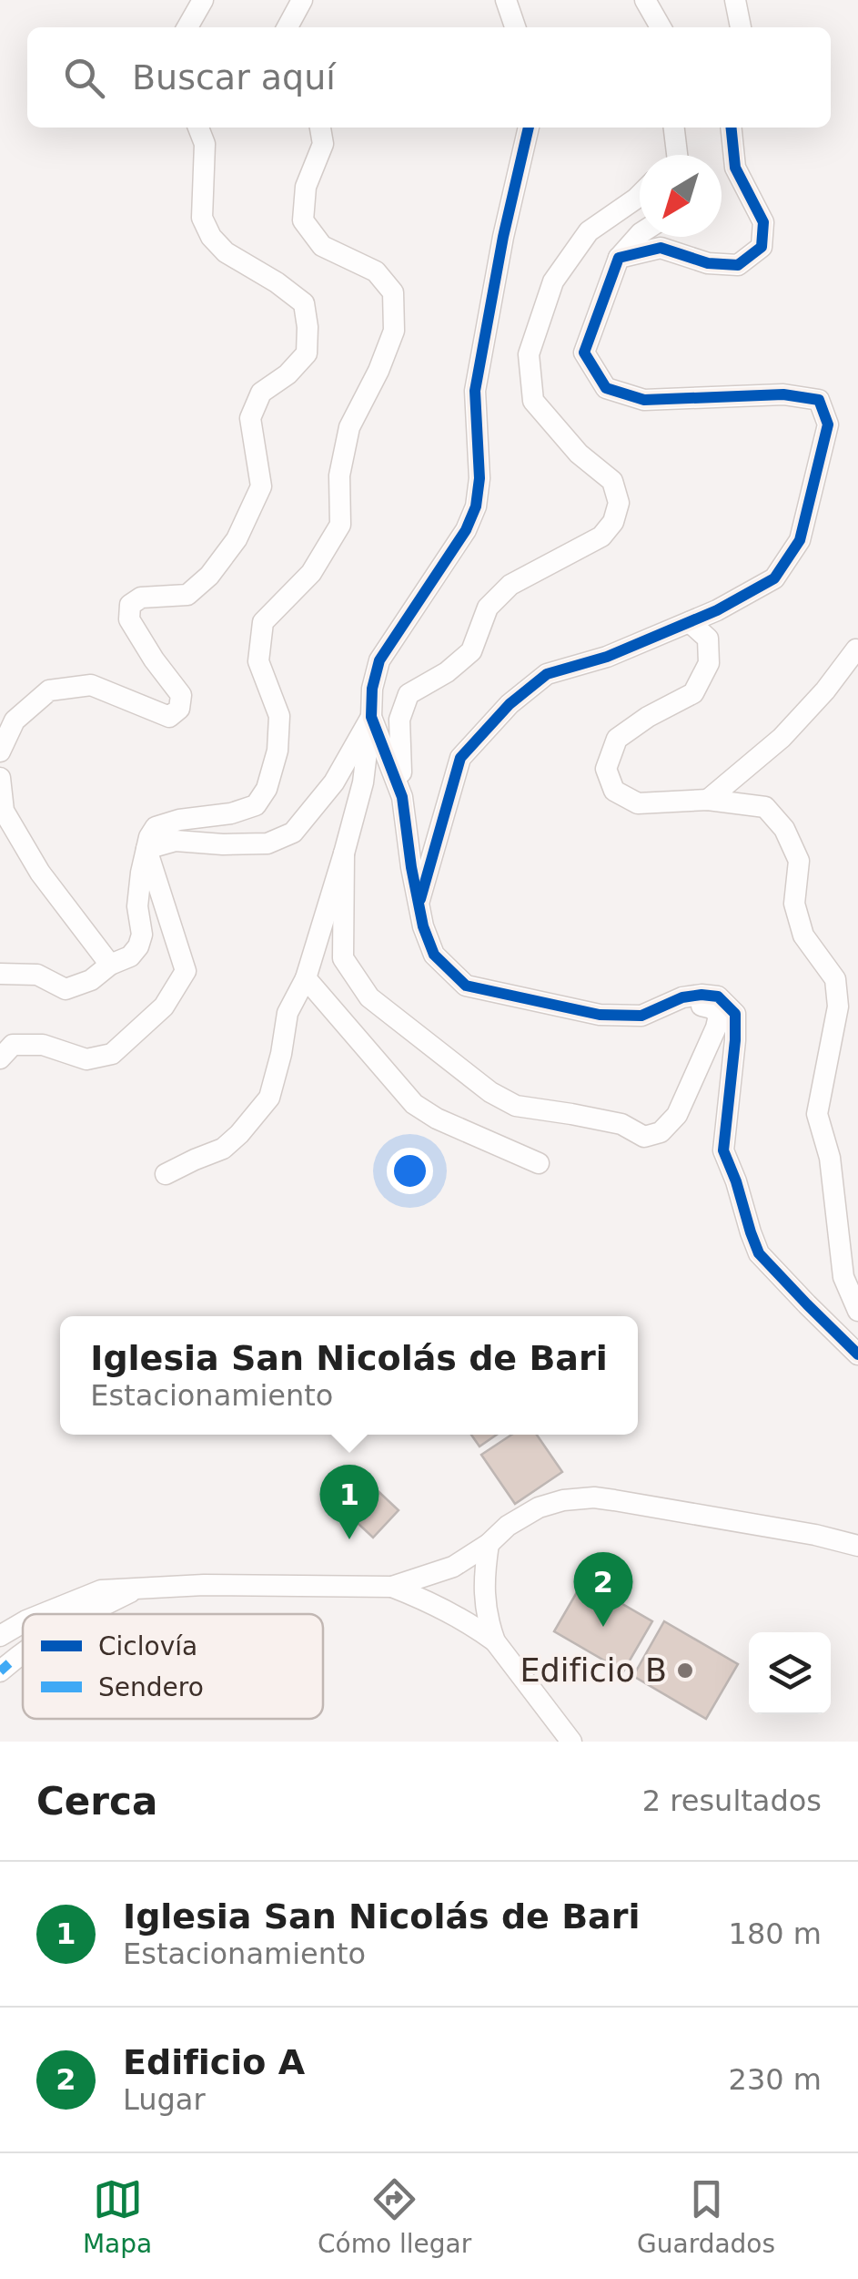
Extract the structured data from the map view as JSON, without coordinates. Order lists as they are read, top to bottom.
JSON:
{
  "places": ["Edificio B"],
  "legend": ["Ciclovía", "Sendero"],
  "north": "bottom left",
  "page": {
    "search": "Buscar aquí",
    "popup": ["Iglesia San Nicolás de Bari", "Estacionamiento"],
    "pins": ["1", "2"],
    "heading": ["Cerca", "2 resultados"],
    "list": [
      {
        "mark": "1",
        "name": "Iglesia San Nicolás de Bari",
        "note": "Estacionamiento",
        "value": "180 m"
      },
      {
        "mark": "2",
        "name": "Edificio A",
        "note": "Lugar",
        "value": "230 m"
      }
    ],
    "nav": ["Mapa", "Cómo llegar", "Guardados"]
  }
}
